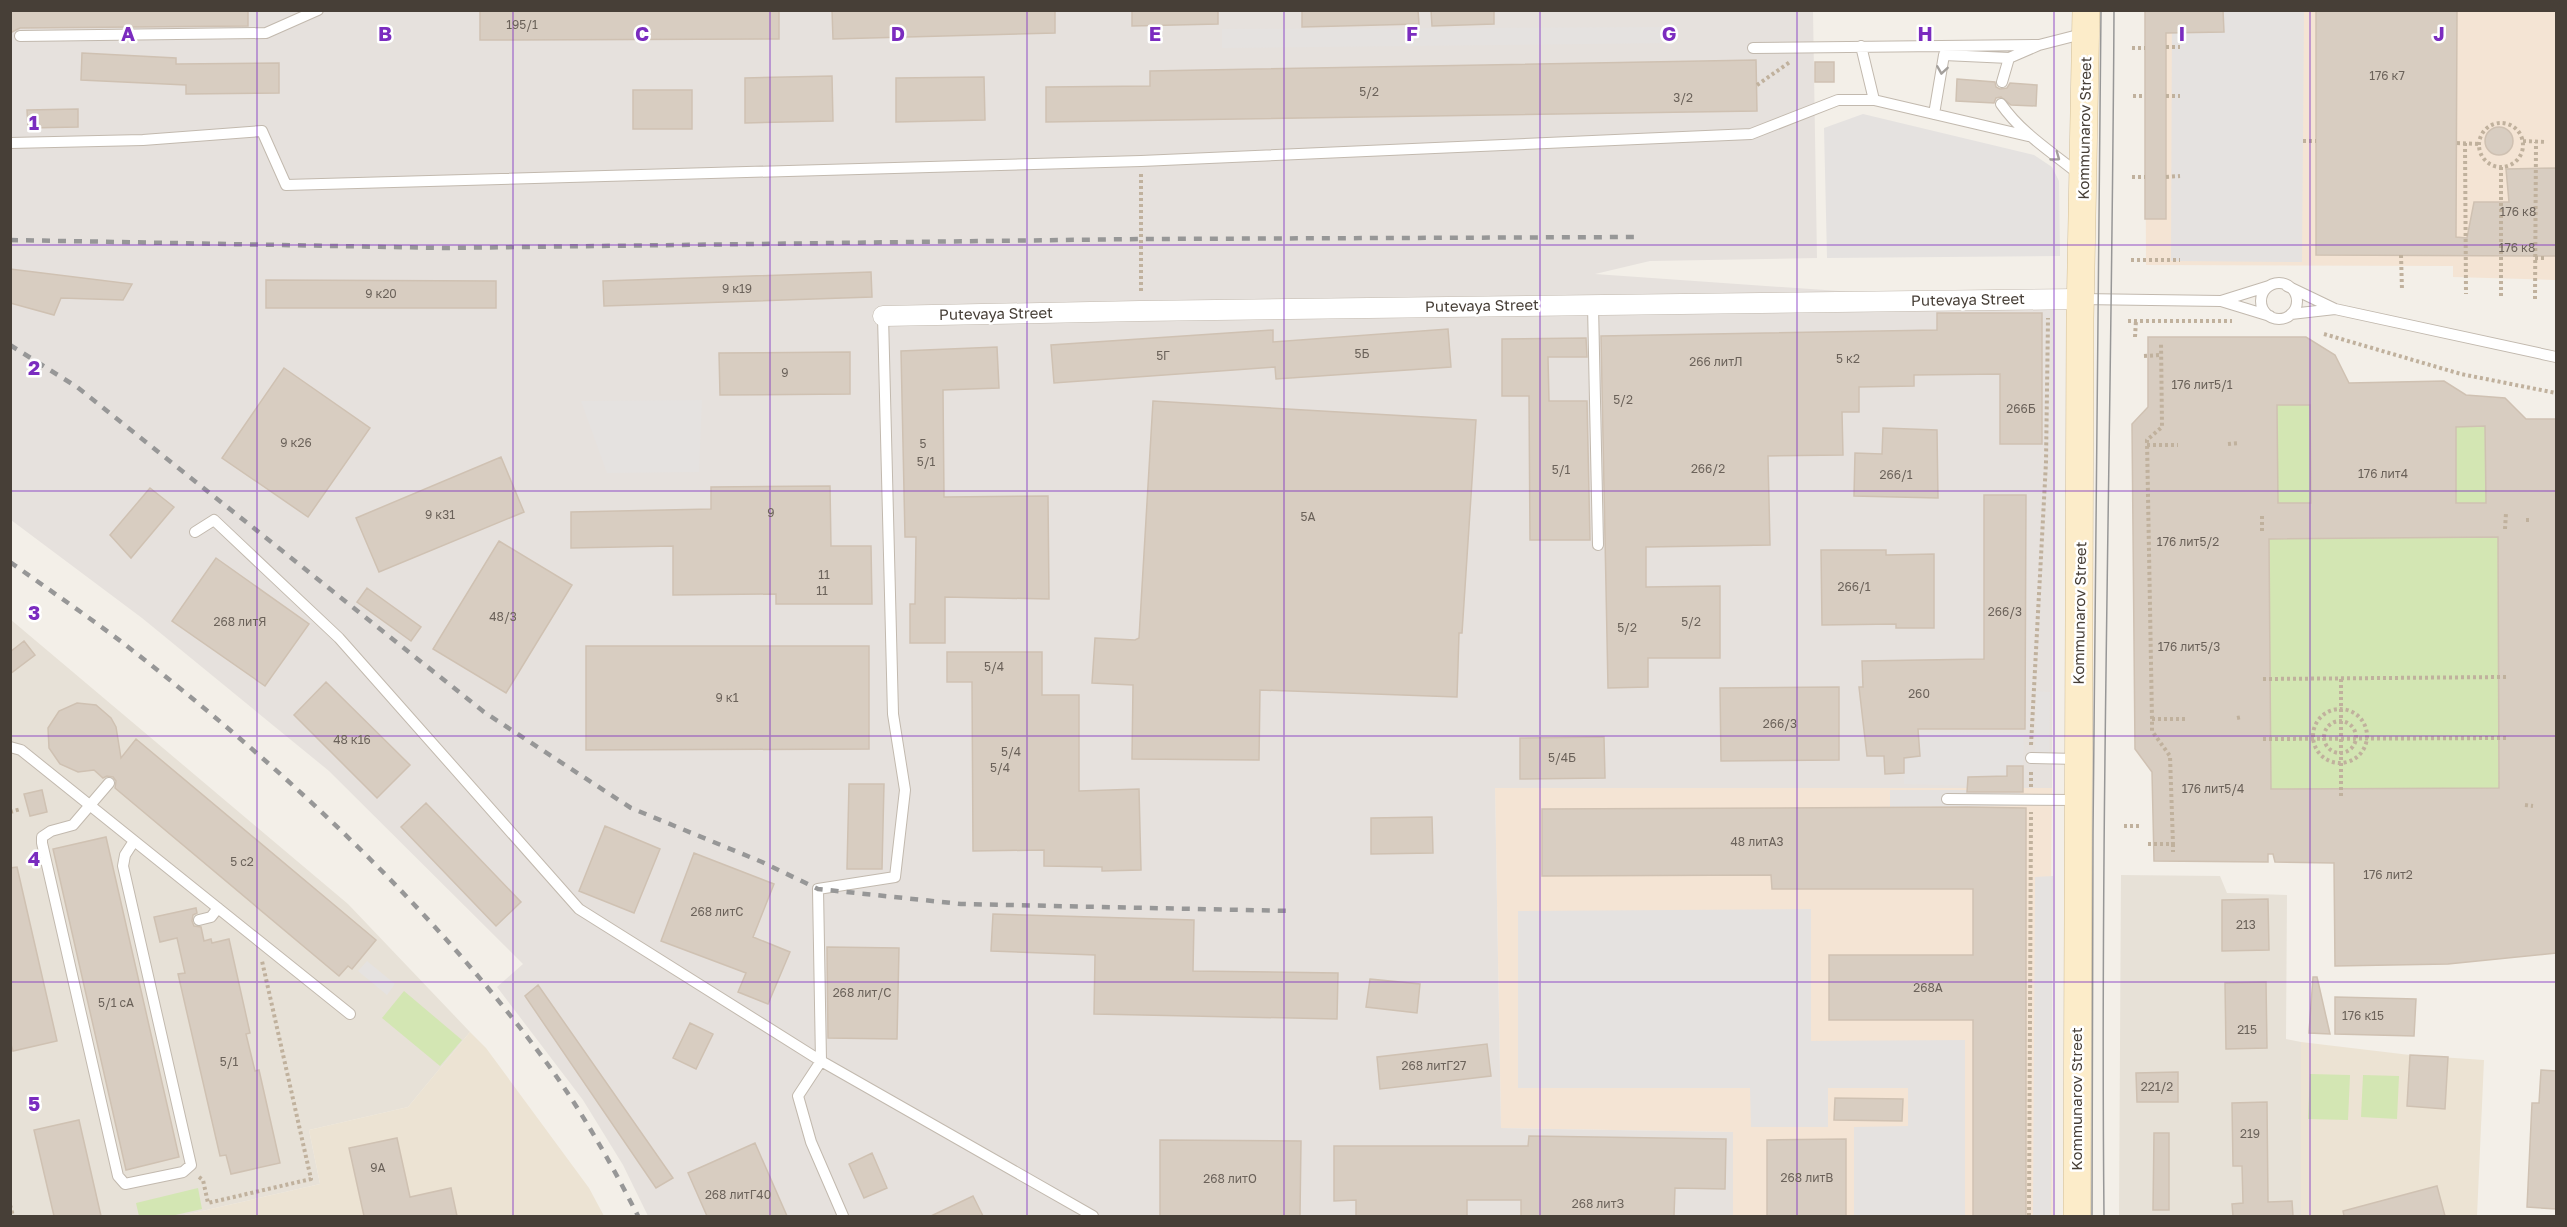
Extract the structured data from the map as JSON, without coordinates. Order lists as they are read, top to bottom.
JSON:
{
  "streets": {
    "main road": ["Kommunarov Street"],
    "street": ["Putevaya Street"]
  },
  "crossings": [
    ["Kommunarov Street", "Putevaya Street"]
  ],
  "house_numbers": [
    "195/1",
    "176 к7",
    "5/2",
    "3/2",
    "176 к8",
    "176 к8",
    "9 к19",
    "9 к20",
    "5Б",
    "5Г",
    "5 к2",
    "266 литЛ",
    "9",
    "176 лит5/1",
    "5/2",
    "266Б",
    "9 к26",
    "5",
    "5/1",
    "266/2",
    "5/1",
    "176 лит4",
    "266/1",
    "9",
    "9 к31",
    "5А",
    "176 лит5/2",
    "11",
    "266/1",
    "11",
    "266/3",
    "48/3",
    "268 литЯ",
    "5/2",
    "5/2",
    "176 лит5/3",
    "5/4",
    "260",
    "9 к1",
    "266/3",
    "48 к16",
    "5/4",
    "5/4Б",
    "5/4",
    "176 лит5/4",
    "48 литА3",
    "5 с2",
    "176 лит2",
    "268 литС",
    "213",
    "268А",
    "268 лит/С",
    "5/1 сА",
    "176 к15",
    "215",
    "5/1",
    "268 литГ27",
    "221/2",
    "219",
    "9А",
    "268 литВ",
    "268 литО",
    "268 литГ40",
    "268 литЗ"
  ],
  "grid": {
    "columns": [
      "A",
      "B",
      "C",
      "D",
      "E",
      "F",
      "G",
      "H",
      "I",
      "J"
    ],
    "rows": [
      "1",
      "2",
      "3",
      "4",
      "5"
    ]
  }
}
